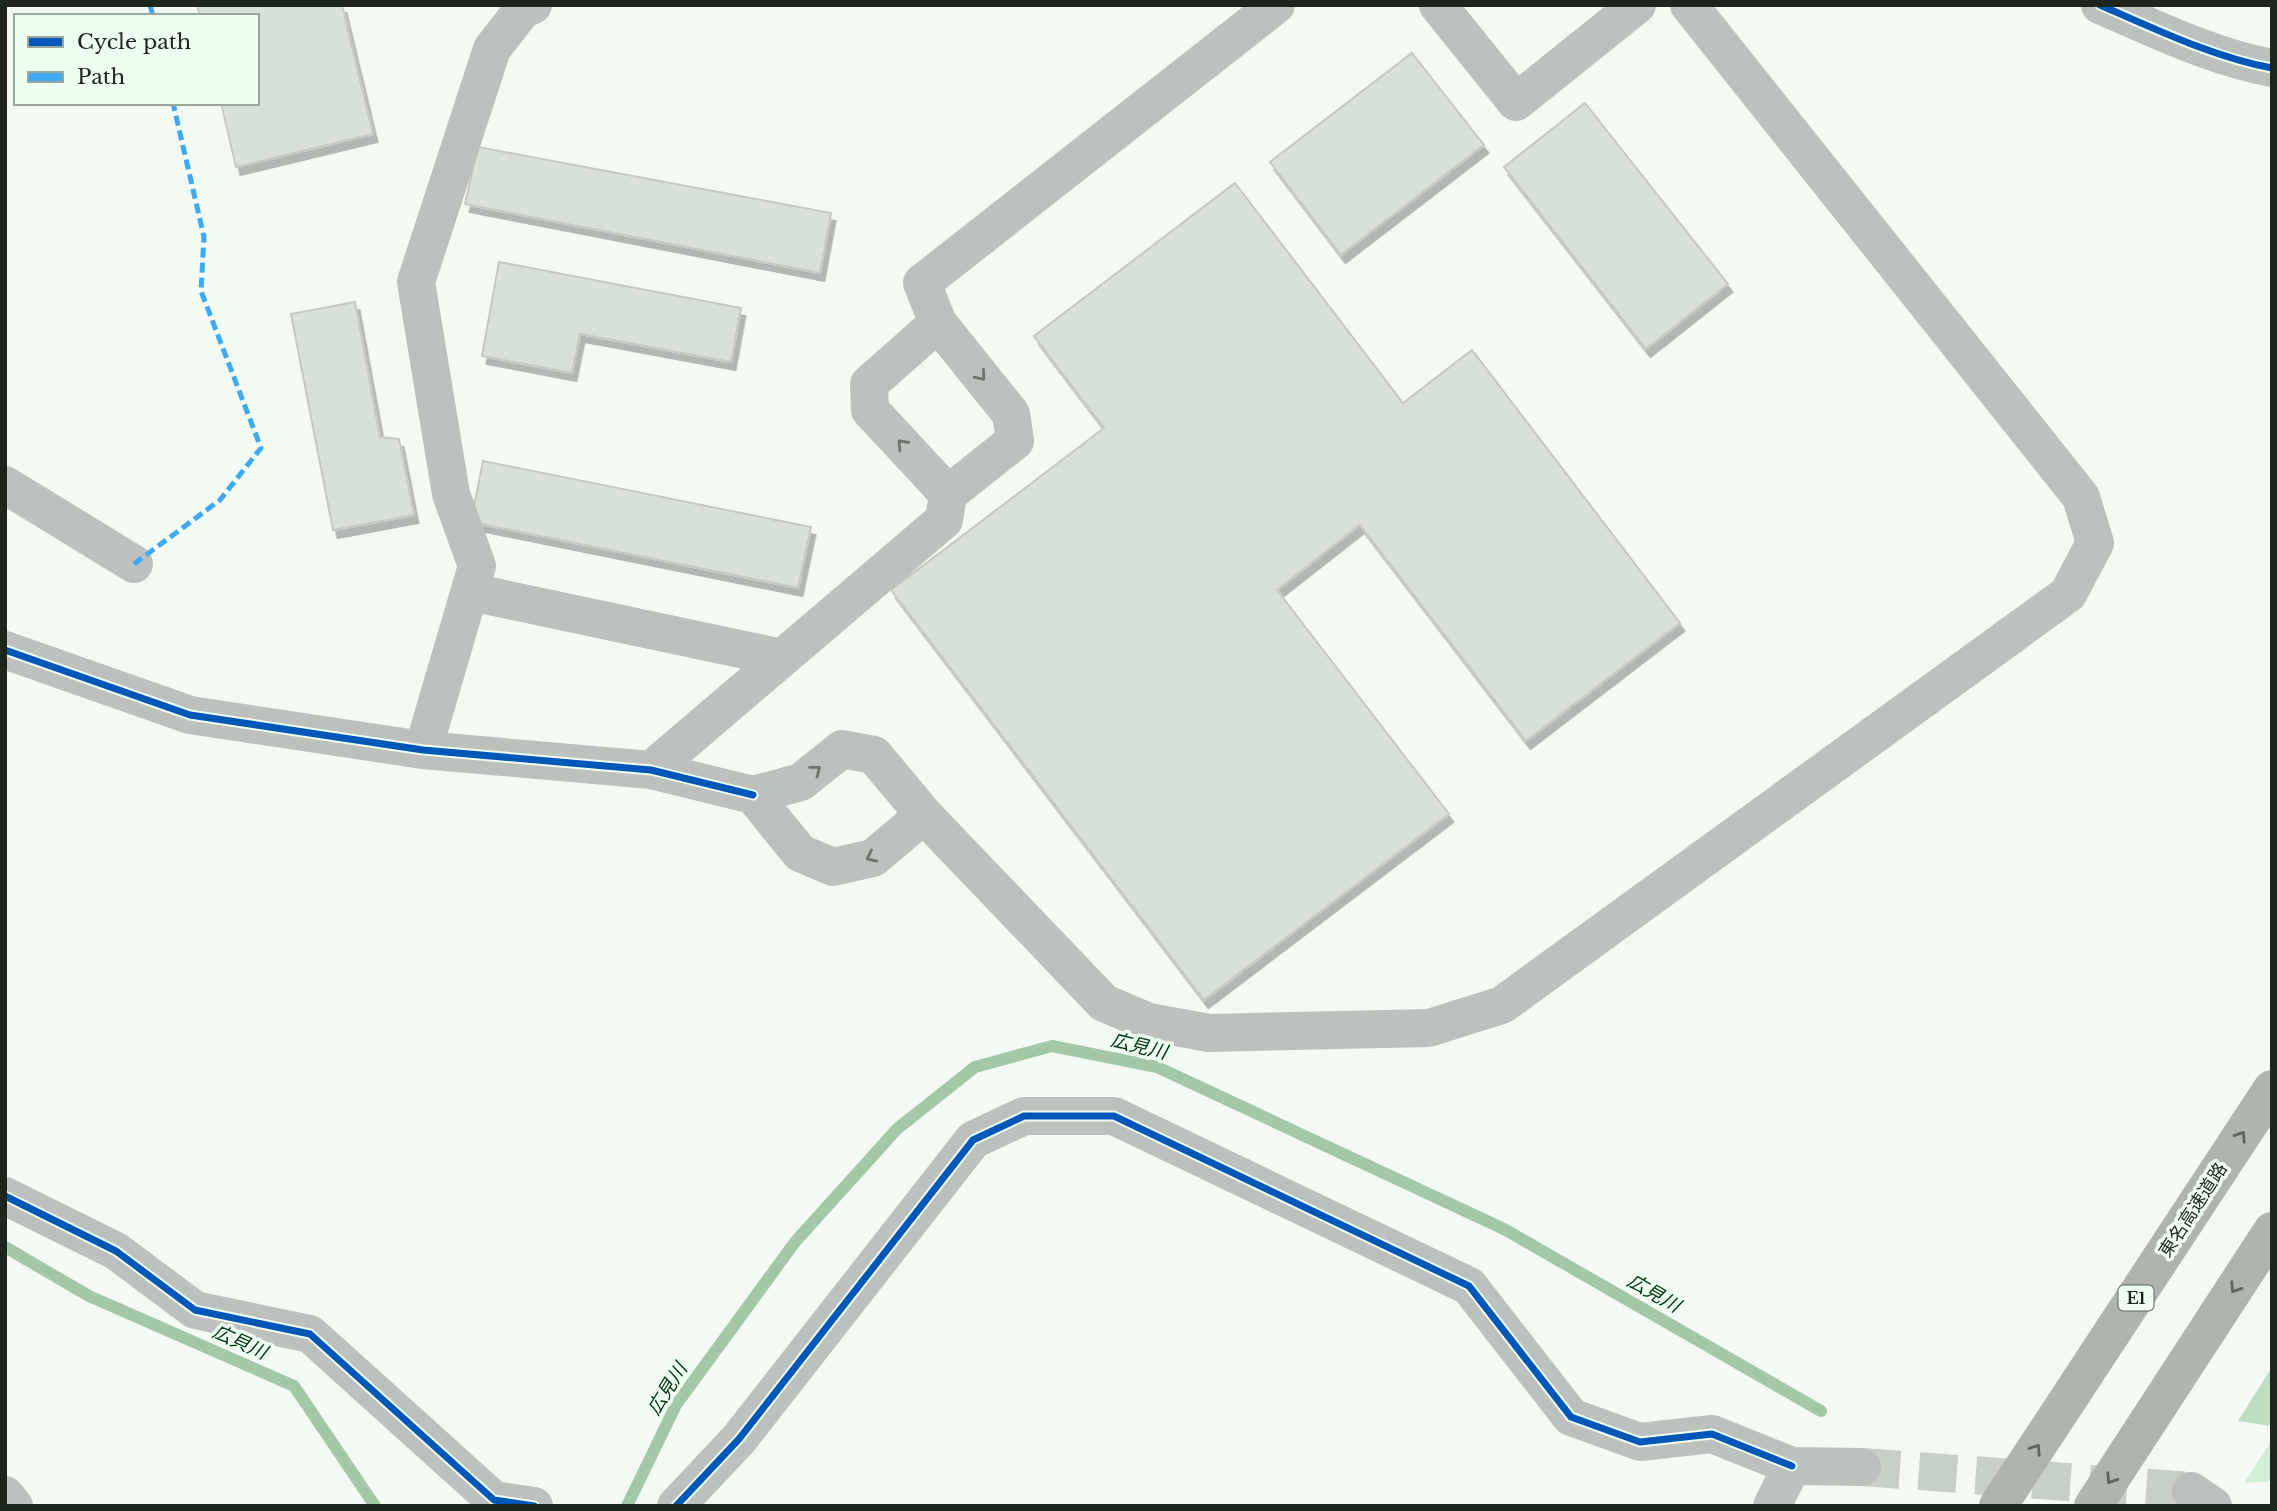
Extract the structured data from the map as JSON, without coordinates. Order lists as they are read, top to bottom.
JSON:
{
  "streets": {
    "highway": ["東名高速道路", "E1"]
  },
  "water": ["広見川", "広貝川"],
  "legend": ["Cycle path", "Path"]
}
